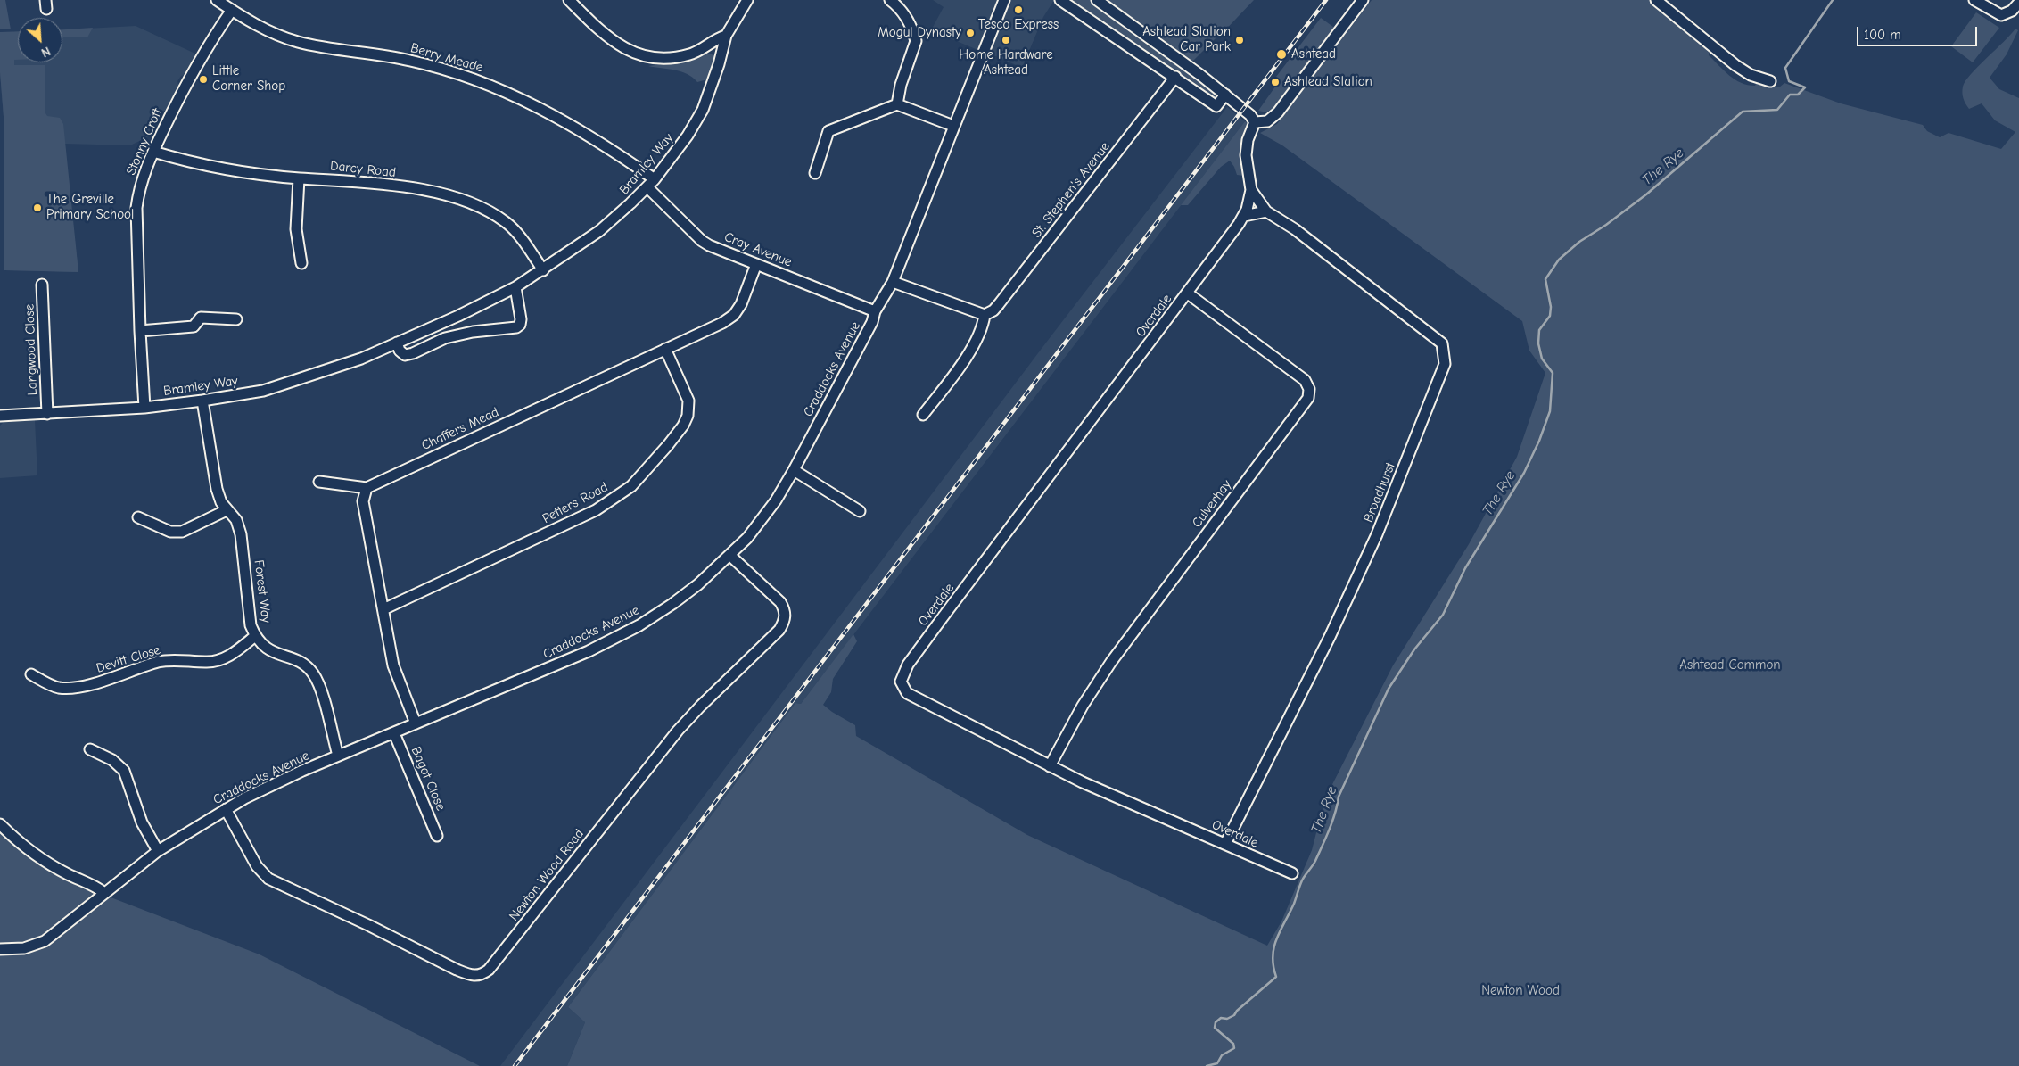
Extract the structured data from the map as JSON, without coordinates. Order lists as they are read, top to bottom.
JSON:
{
  "streets": {
    "street": [
      "Berry Meade",
      "Stonny Croft",
      "Bramley Way",
      "Darcy Road",
      "St. Stephen's Avenue",
      "Cray Avenue",
      "Overdale",
      "Langwood Close",
      "Craddocks Avenue",
      "Chaffers Mead",
      "Broadhurst",
      "Petters Road",
      "Culverhay",
      "Forest Way",
      "Devitt Close",
      "Bagot Close",
      "Newton Wood Road"
    ]
  },
  "crossings": [
    ["Berry Meade", "Stonny Croft"],
    ["Berry Meade", "Bramley Way"],
    ["Stonny Croft", "Bramley Way"],
    ["Stonny Croft", "Darcy Road"],
    ["Bramley Way", "Darcy Road"],
    ["Bramley Way", "Cray Avenue"],
    ["Bramley Way", "Langwood Close"],
    ["Bramley Way", "Forest Way"],
    ["Cray Avenue", "Craddocks Avenue"],
    ["Cray Avenue", "Chaffers Mead"],
    ["Overdale", "Broadhurst"],
    ["Overdale", "Culverhay"],
    ["Craddocks Avenue", "Forest Way"],
    ["Craddocks Avenue", "Bagot Close"],
    ["Craddocks Avenue", "Newton Wood Road"],
    ["Chaffers Mead", "Petters Road"],
    ["Forest Way", "Devitt Close"]
  ],
  "water": ["The Rye"],
  "parks": ["Ashtead Common", "Newton Wood"],
  "places": [
    "Tesco Express",
    "Mogul Dynasty",
    "Home Hardware Ashtead",
    "Ashtead Station Car Park",
    "Ashtead",
    "Little Corner Shop",
    "Ashtead Station",
    "The Greville Primary School"
  ],
  "scale_bar": "100 m",
  "north": "bottom right"
}
